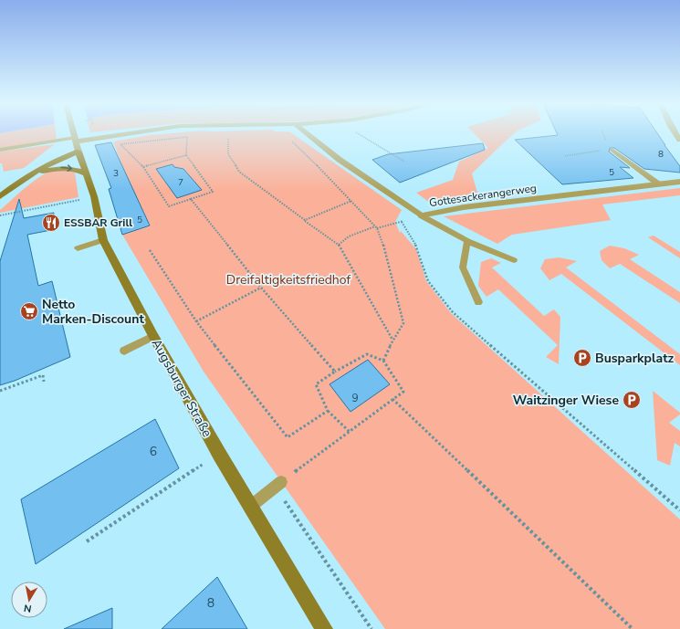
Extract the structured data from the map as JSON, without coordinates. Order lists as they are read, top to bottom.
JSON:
{
  "streets": {
    "street": ["Gottesackerangerweg", "Augsburger Straße"]
  },
  "parks": ["Dreifaltigkeitsfriedhof"],
  "places": {
    "restaurant": ["ESSBAR Grill"],
    "supermarket": ["Netto Marken-Discount"],
    "parking": ["Busparkplatz", "Waitzinger Wiese"]
  },
  "house_numbers": [
    "8",
    "5",
    "3",
    "7",
    "5",
    "9",
    "6",
    "8"
  ],
  "north": "bottom"
}
